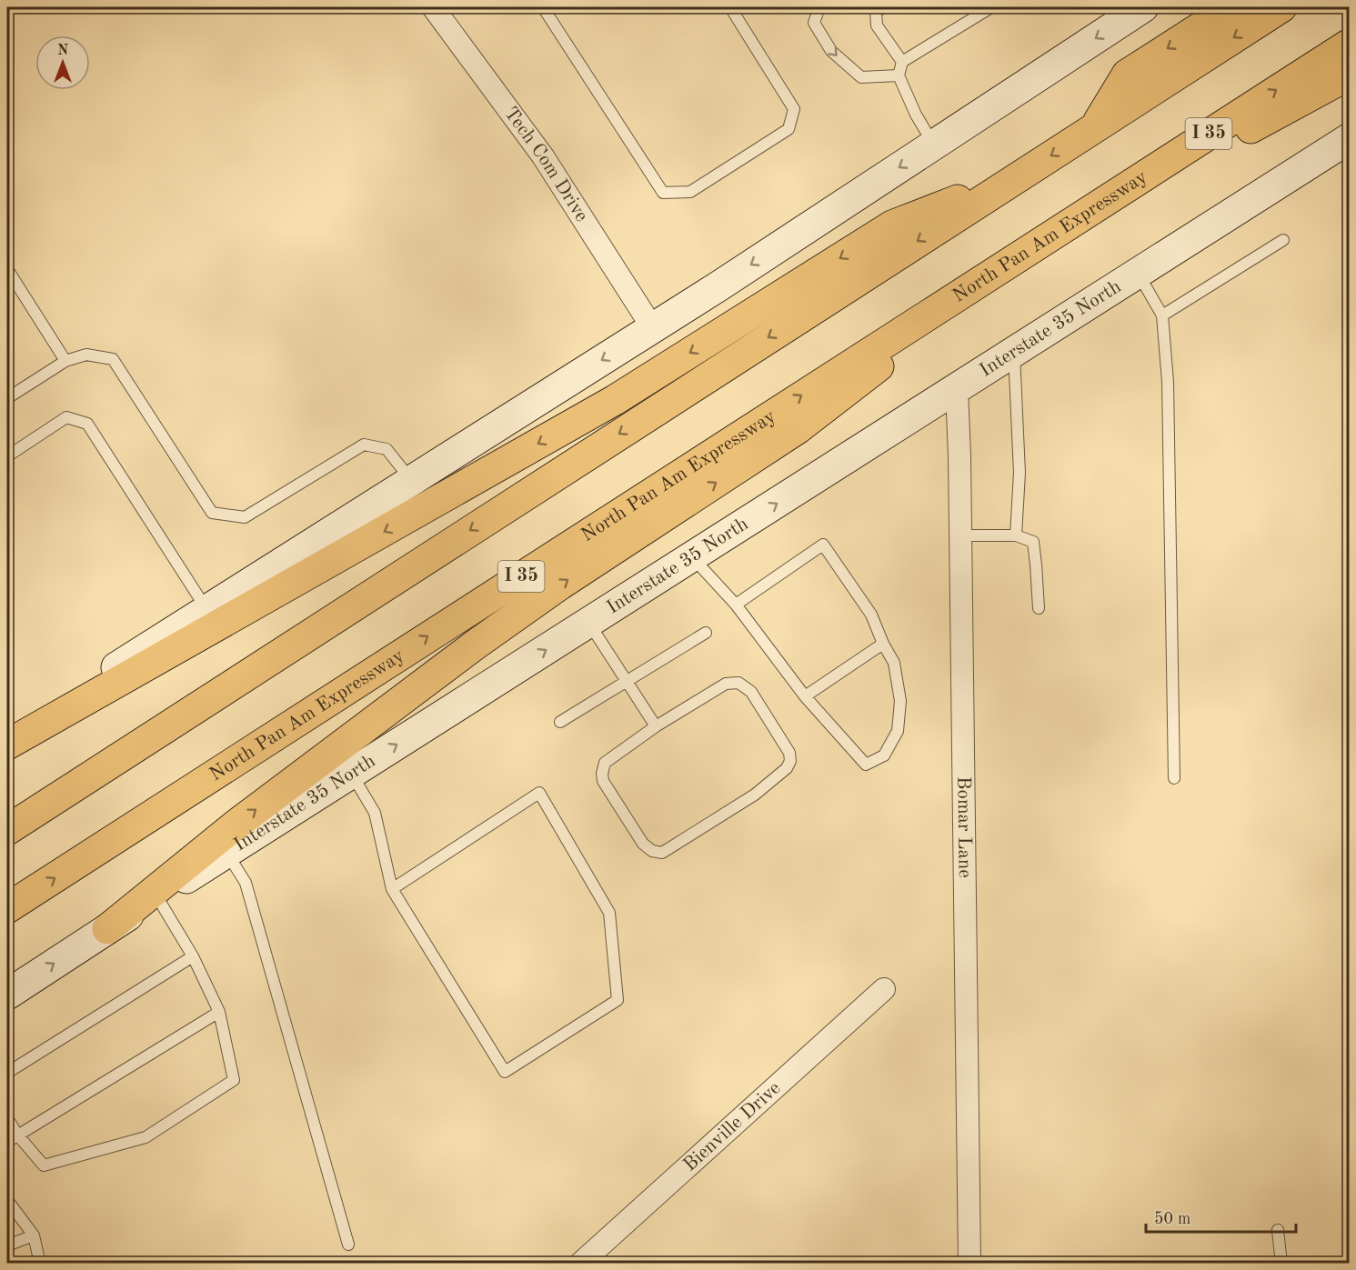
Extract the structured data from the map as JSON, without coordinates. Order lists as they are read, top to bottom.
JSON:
{
  "streets": {
    "highway": ["I 35", "North Pan Am Expressway"],
    "main road": ["Interstate 35 North"],
    "street": ["Tech Com Drive", "Bomar Lane", "Bienville Drive"]
  },
  "crossings": [
    ["Interstate 35 North", "Bomar Lane"]
  ],
  "scale_bar": "50 m",
  "north": "top"
}
